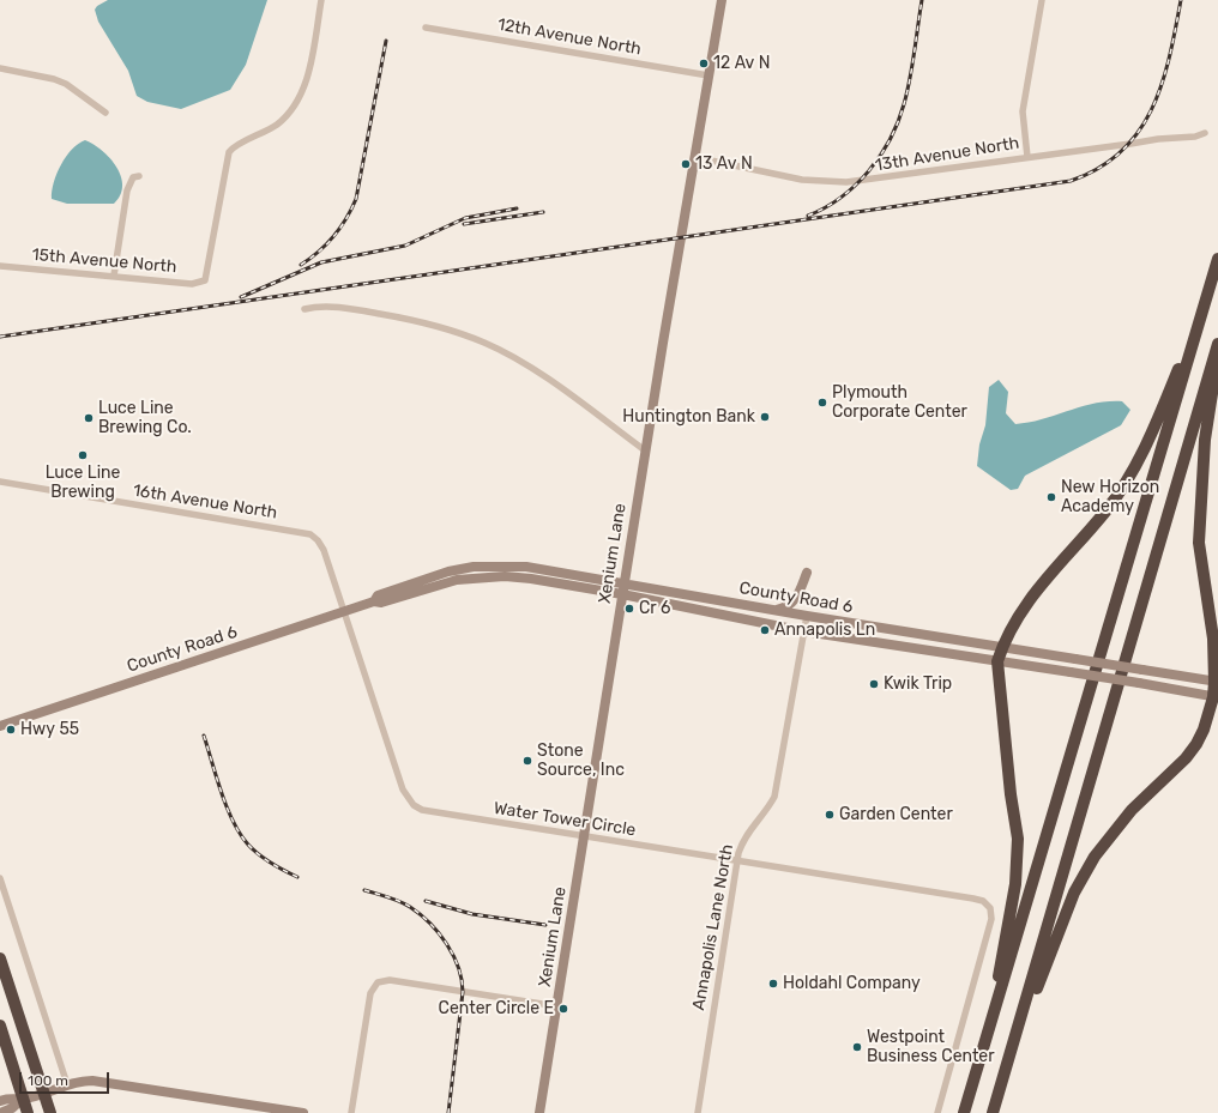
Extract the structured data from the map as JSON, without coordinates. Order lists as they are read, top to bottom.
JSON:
{
  "streets": {
    "main road": ["Xenium Lane", "County Road 6"],
    "street": [
      "12th Avenue North",
      "13th Avenue North",
      "15th Avenue North",
      "16th Avenue North",
      "Water Tower Circle",
      "Annapolis Lane North"
    ]
  },
  "crossings": [
    ["12th Avenue North", "Xenium Lane"],
    ["13th Avenue North", "Xenium Lane"],
    ["16th Avenue North", "Water Tower Circle"],
    ["Xenium Lane", "County Road 6"],
    ["Xenium Lane", "Water Tower Circle"],
    ["County Road 6", "Water Tower Circle"],
    ["County Road 6", "Annapolis Lane North"],
    ["Water Tower Circle", "Annapolis Lane North"]
  ],
  "places": [
    "12 Av N",
    "13 Av N",
    "Plymouth Corporate Center",
    "Huntington Bank",
    "Luce Line Brewing Co.",
    "Luce Line Brewing",
    "New Horizon Academy",
    "Cr 6",
    "Annapolis Ln",
    "Kwik Trip",
    "Hwy 55",
    "Stone Source, Inc",
    "Garden Center",
    "Holdahl Company",
    "Center Circle E",
    "Westpoint Business Center"
  ],
  "scale_bar": "100 m"
}
